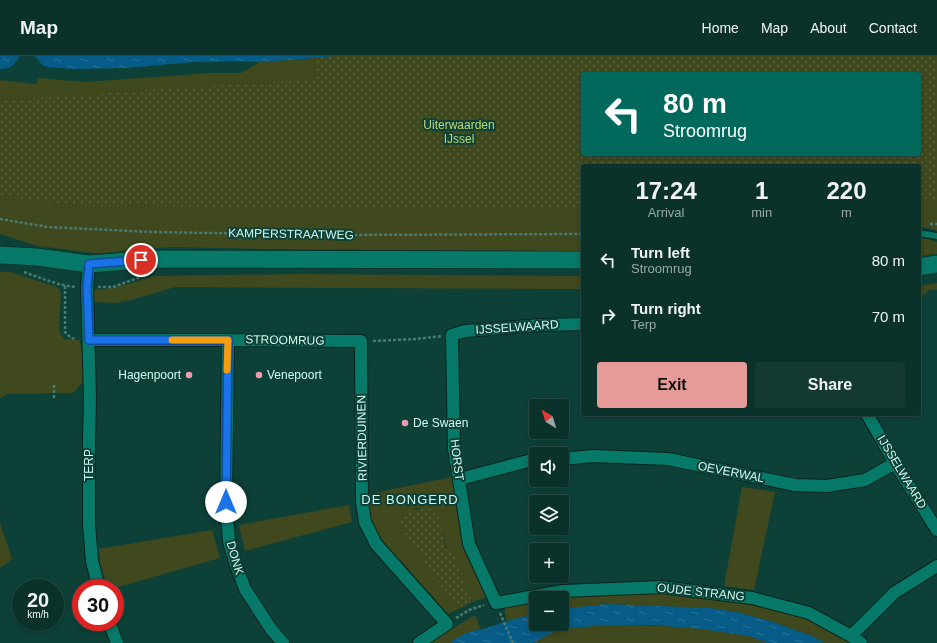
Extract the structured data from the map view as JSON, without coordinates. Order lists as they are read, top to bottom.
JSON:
{
  "streets": {
    "main road": ["KAMPERSTRAATWEG"],
    "street": [
      "IJSSELWAARD",
      "STROOMRUG",
      "RIVIERDUINEN",
      "HORST",
      "TERP",
      "OEVERWAL",
      "DONK",
      "OUDE STRANG"
    ]
  },
  "crossings": [
    ["KAMPERSTRAATWEG", "TERP"],
    ["IJSSELWAARD", "HORST"],
    ["IJSSELWAARD", "OEVERWAL"],
    ["STROOMRUG", "RIVIERDUINEN"],
    ["STROOMRUG", "TERP"],
    ["STROOMRUG", "DONK"],
    ["HORST", "OUDE STRANG"]
  ],
  "districts": ["DE BONGERD"],
  "parks": ["Uiterwaarden IJssel"],
  "places": ["Hagenpoort", "Venepoort", "De Swaen"],
  "north": "top left",
  "page": {
    "header": "Map",
    "nav": [
      "Home",
      "Map",
      "About",
      "Contact"
    ],
    "turn": ["80 m", "Stroomrug"],
    "eta": [
      "17:24",
      "Arrival",
      "1",
      "min",
      "220",
      "m"
    ],
    "list": [
      {
        "name": "Turn left",
        "note": "Stroomrug",
        "value": "80 m"
      },
      {
        "name": "Turn right",
        "note": "Terp",
        "value": "70 m"
      }
    ],
    "buttons": ["Exit", "Share"],
    "map_buttons": ["+", "−"],
    "speed": "20 km/h",
    "limit": "30"
  }
}
